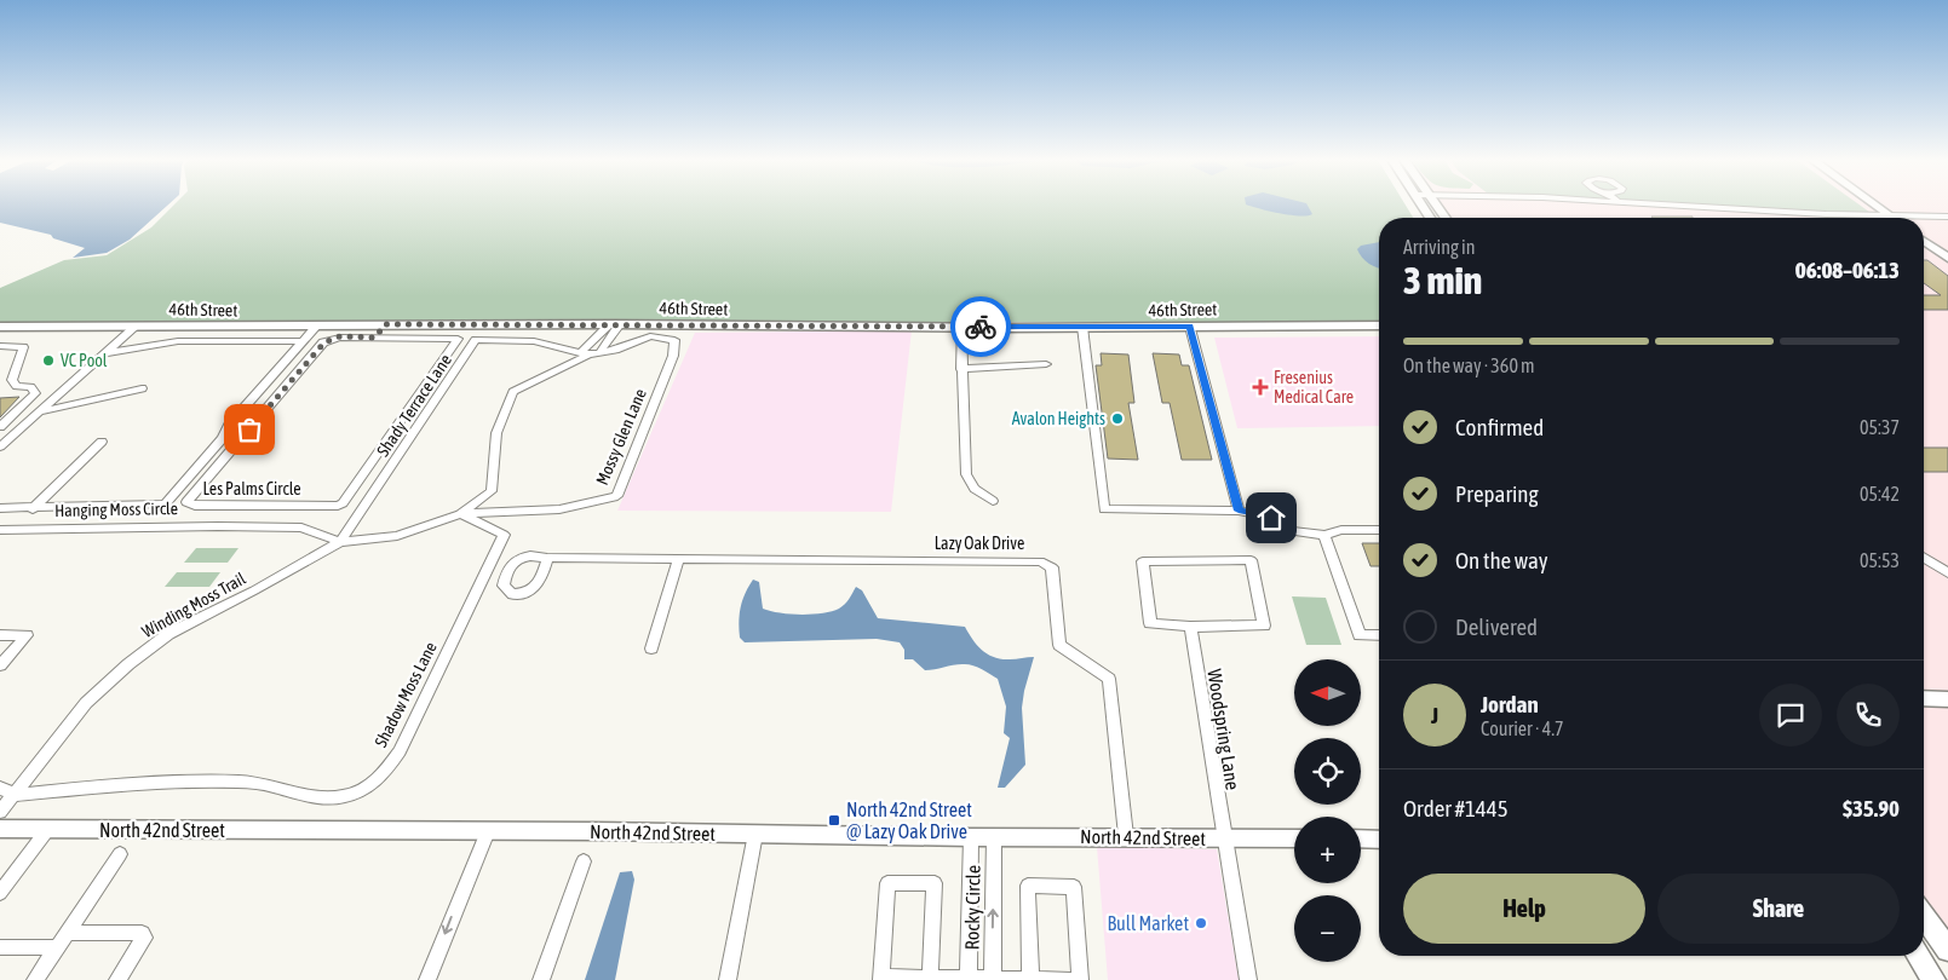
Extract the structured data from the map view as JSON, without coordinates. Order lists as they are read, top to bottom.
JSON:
{
  "streets": {
    "street": [
      "46th Street",
      "Shady Terrace Lane",
      "Mossy Glen Lane",
      "Les Palms Circle",
      "Hanging Moss Circle",
      "Lazy Oak Drive",
      "Winding Moss Trail",
      "Shadow Moss Lane",
      "Woodspring Lane",
      "North 42nd Street",
      "Rocky Circle"
    ]
  },
  "crossings": [
    ["46th Street", "Les Palms Circle"],
    ["Shady Terrace Lane", "Mossy Glen Lane"],
    ["Shady Terrace Lane", "Hanging Moss Circle"],
    ["Shady Terrace Lane", "Winding Moss Trail"],
    ["Mossy Glen Lane", "Winding Moss Trail"],
    ["Mossy Glen Lane", "Shadow Moss Lane"],
    ["Hanging Moss Circle", "Winding Moss Trail"],
    ["Lazy Oak Drive", "North 42nd Street"],
    ["Winding Moss Trail", "Shadow Moss Lane"],
    ["Woodspring Lane", "North 42nd Street"],
    ["North 42nd Street", "Rocky Circle"]
  ],
  "places": {
    "other": ["VC Pool", "Avalon Heights", "Bull Market"],
    "health": ["Fresenius Medical Care"],
    "transit": ["North 42nd Street @ Lazy Oak Drive"]
  },
  "north": "left",
  "page": {
    "heading": ["3 min", "Arriving in", "06:08–06:13"],
    "panel": [
      "Jordan",
      "Courier · 4.7",
      "Order #1445",
      "$35.90"
    ],
    "bar": "On the way · 360 m",
    "list": [
      ["Confirmed", "05:37"],
      ["Preparing", "05:42"],
      ["On the way", "05:53"],
      "Delivered"
    ],
    "map_buttons": ["+", "−"],
    "round": "J",
    "buttons": ["Help", "Share"]
  }
}
